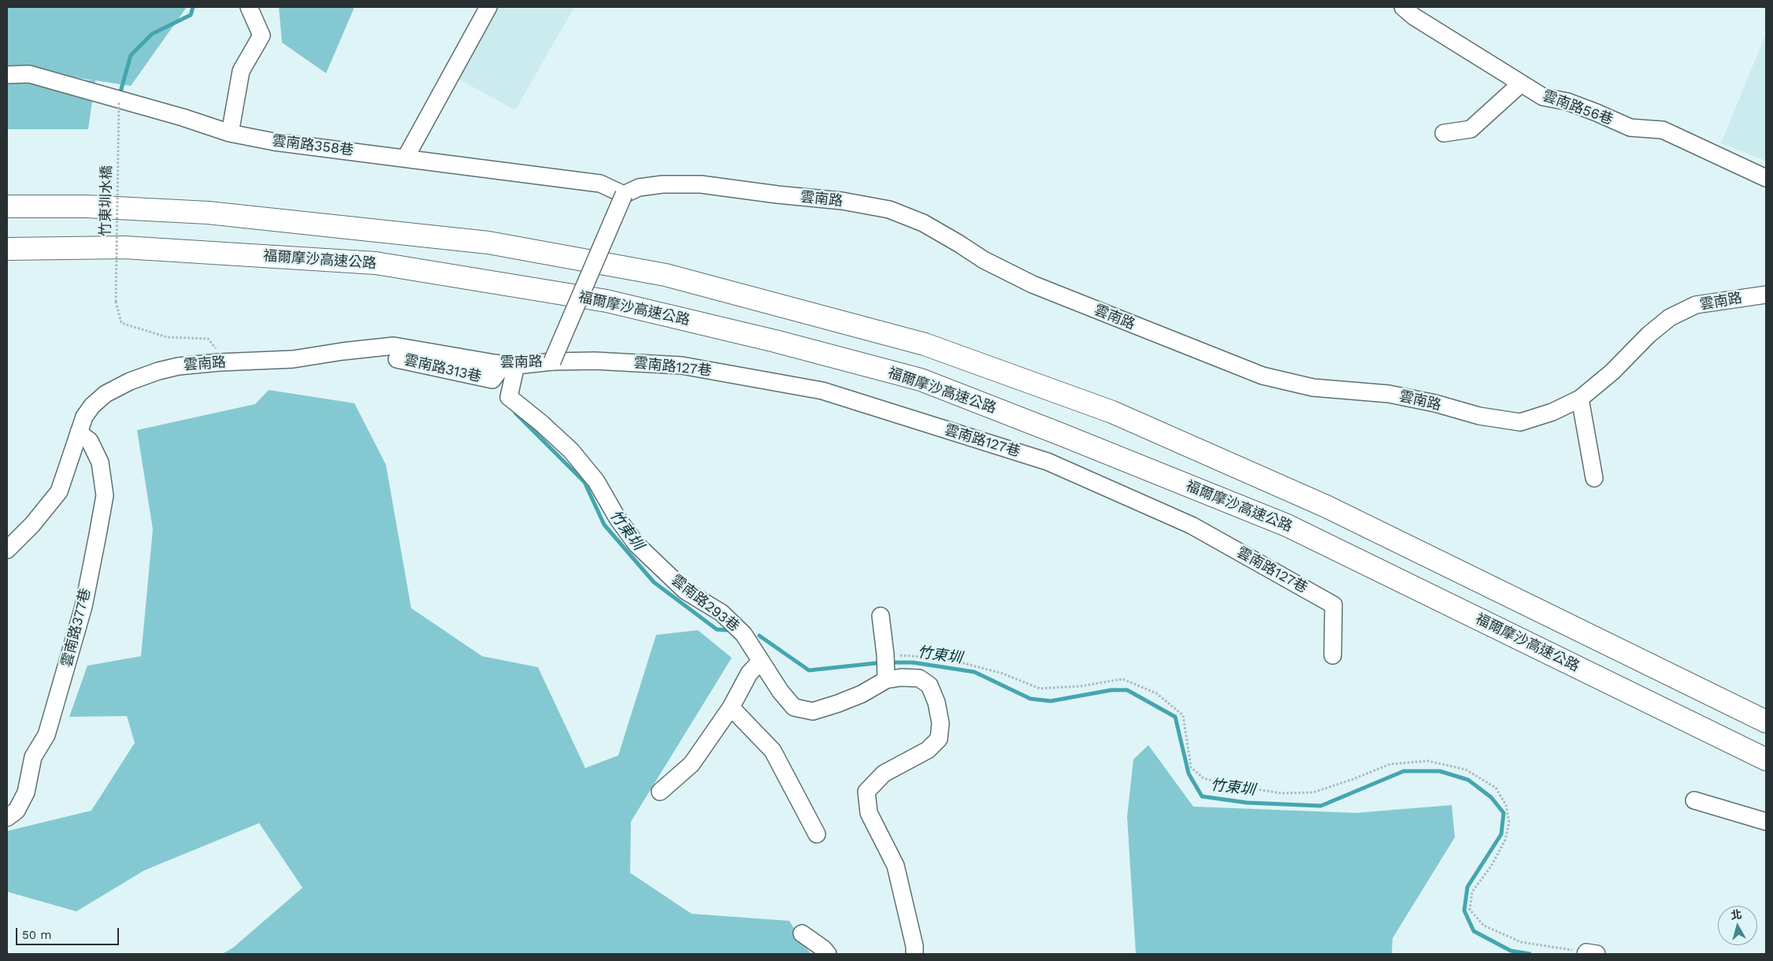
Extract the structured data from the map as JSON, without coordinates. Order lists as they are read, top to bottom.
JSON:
{
  "streets": {
    "highway": ["福爾摩沙高速公路"],
    "street": [
      "雲南路56巷",
      "雲南路358巷",
      "雲南路",
      "雲南路127巷",
      "雲南路313巷",
      "雲南路293巷",
      "雲南路377巷"
    ],
    "path": ["竹東圳水橋"]
  },
  "crossings": [
    ["雲南路358巷", "雲南路"],
    ["雲南路358巷", "竹東圳水橋"],
    ["雲南路", "竹東圳水橋"],
    ["雲南路", "雲南路127巷"],
    ["雲南路", "雲南路313巷"],
    ["雲南路", "雲南路293巷"],
    ["雲南路", "雲南路377巷"],
    ["雲南路313巷", "雲南路293巷"]
  ],
  "water": ["竹東圳"],
  "scale_bar": "50 m",
  "north": "top"
}
